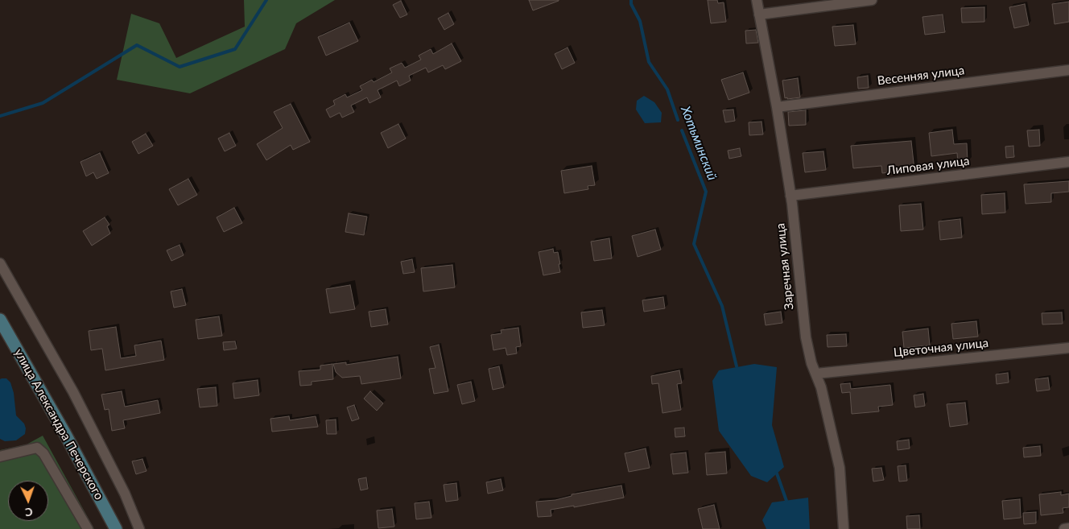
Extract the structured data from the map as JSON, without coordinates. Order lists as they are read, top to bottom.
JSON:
{
  "streets": {
    "main road": ["улица Александра Печерского"],
    "street": [
      "Весенняя улица",
      "Липовая улица",
      "Заречная улица",
      "Цветочная улица"
    ]
  },
  "crossings": [
    ["Весенняя улица", "Заречная улица"],
    ["Липовая улица", "Заречная улица"],
    ["Заречная улица", "Цветочная улица"]
  ],
  "water": ["Хотьминский"],
  "north": "bottom"
}
